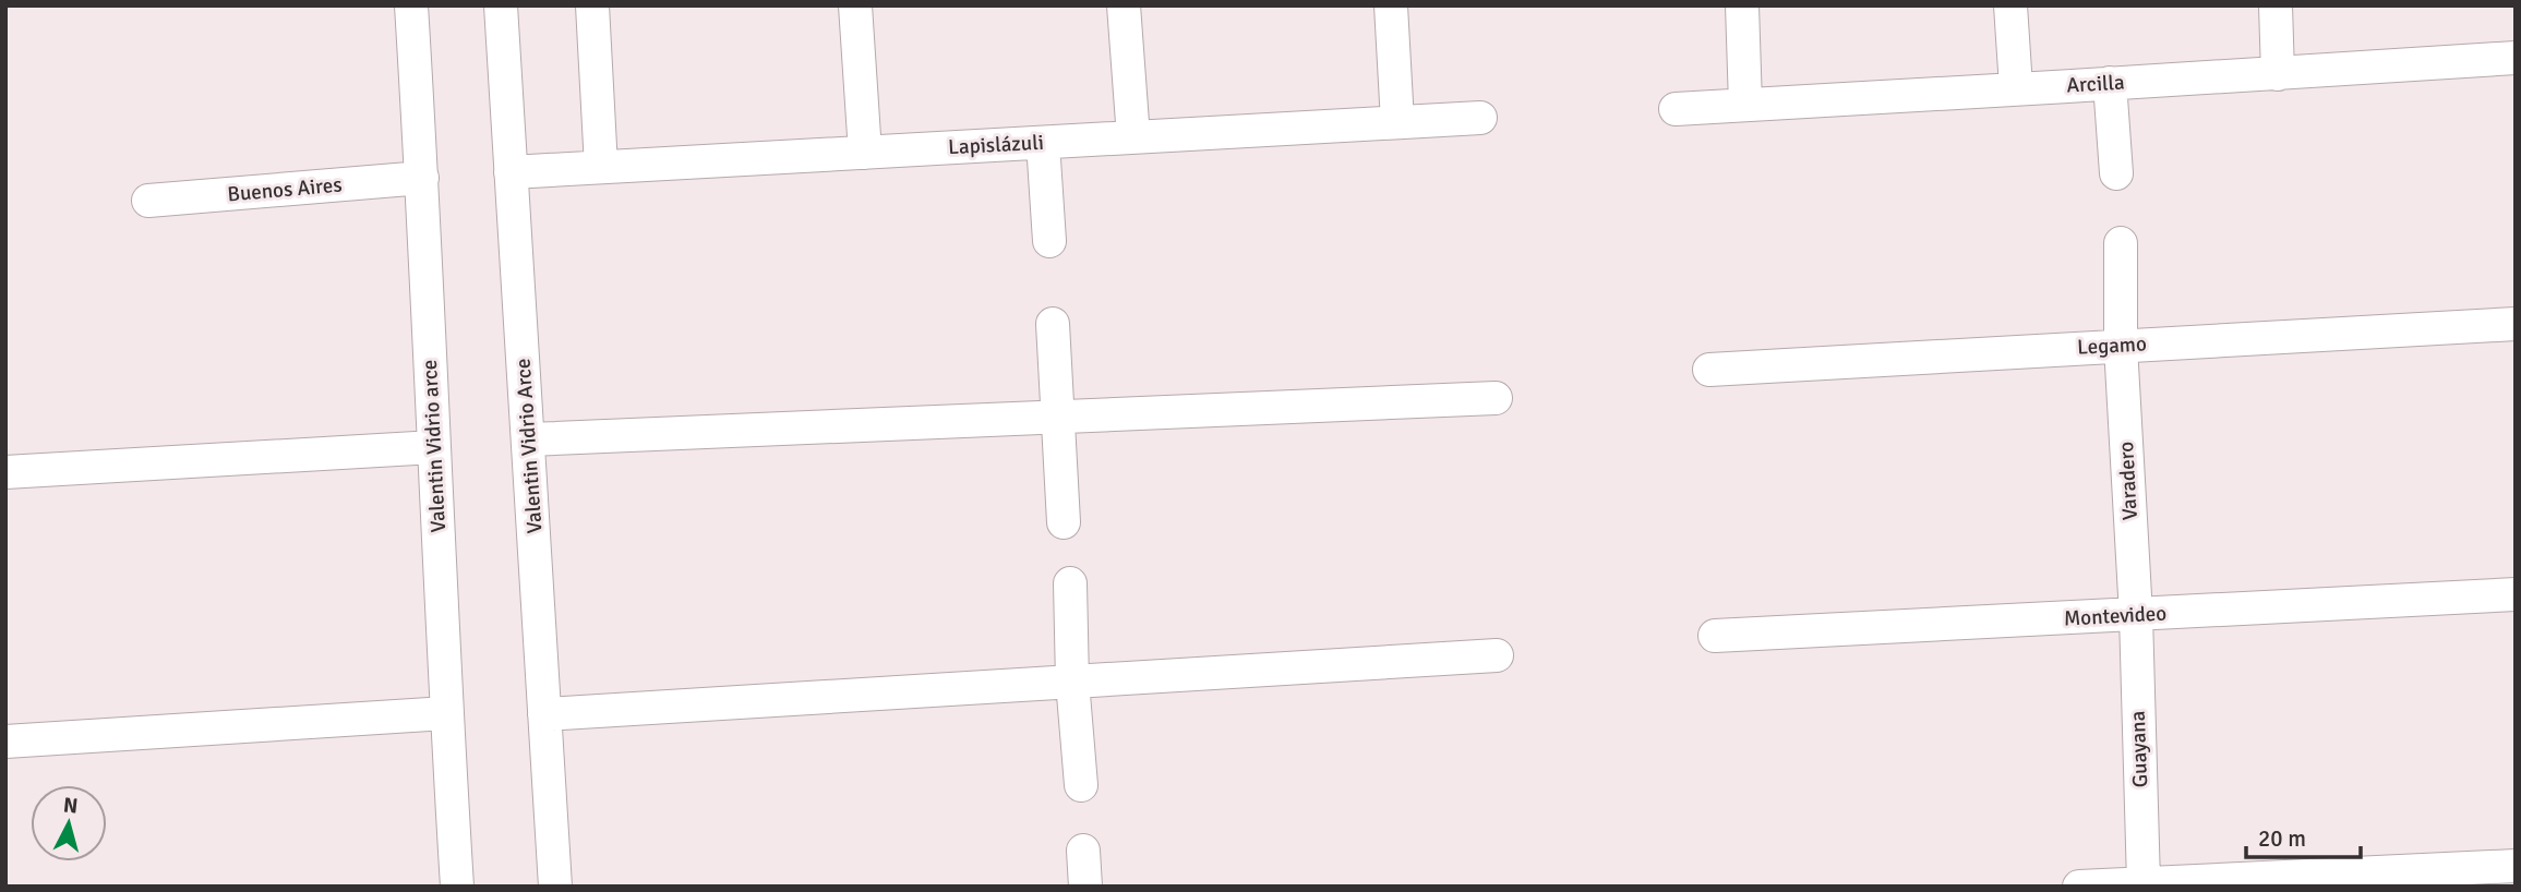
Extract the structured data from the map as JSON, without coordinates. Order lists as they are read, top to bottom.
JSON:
{
  "streets": {
    "street": [
      "Arcilla",
      "Lapislázuli",
      "Buenos Aires",
      "Legamo",
      "Valentin Vidrio arce",
      "Valentin Vidrio Arce",
      "Varadero",
      "Montevideo",
      "Guayana"
    ]
  },
  "crossings": [
    ["Lapislázuli", "Valentin Vidrio Arce"],
    ["Buenos Aires", "Valentin Vidrio arce"],
    ["Legamo", "Varadero"],
    ["Varadero", "Montevideo"],
    ["Varadero", "Guayana"],
    ["Montevideo", "Guayana"]
  ],
  "scale_bar": "20 m",
  "north": "top"
}
